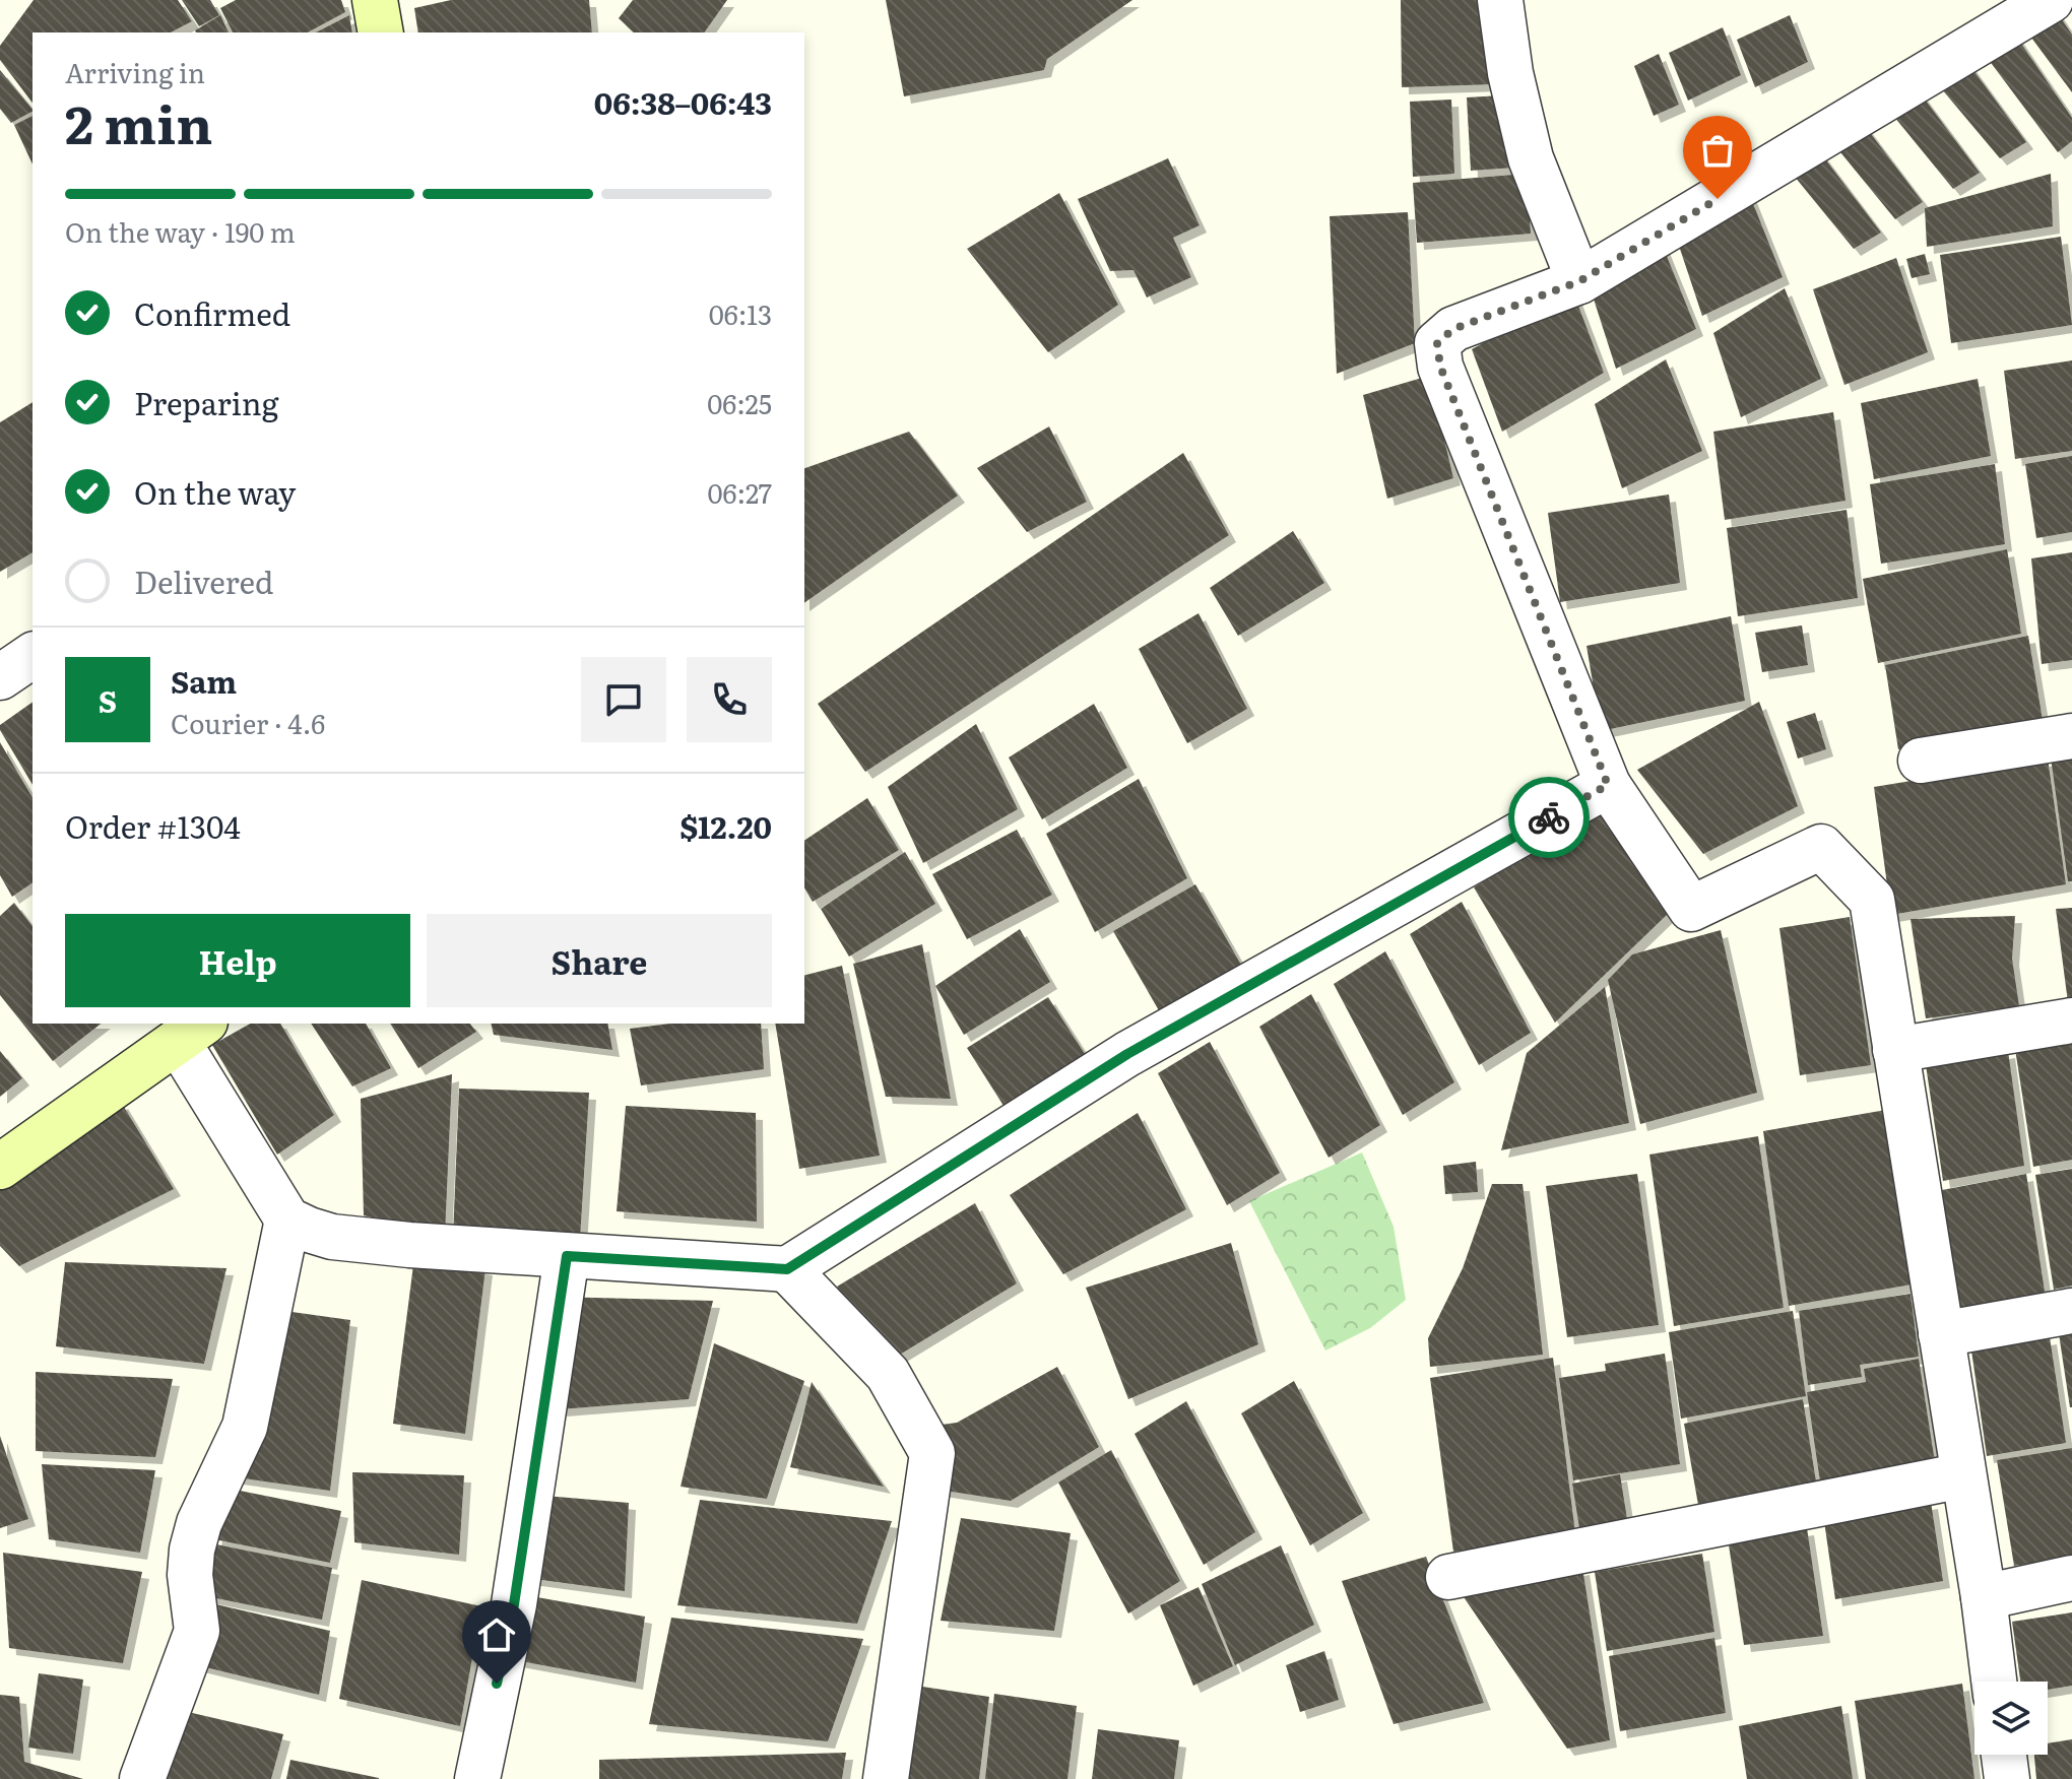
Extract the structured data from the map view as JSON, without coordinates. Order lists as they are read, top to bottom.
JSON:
{
  "page": {
    "heading": ["2 min", "Arriving in", "06:38–06:43"],
    "panel": [
      "Sam",
      "Courier · 4.6",
      "Order #1304",
      "$12.20"
    ],
    "bar": "On the way · 190 m",
    "list": [
      ["Confirmed", "06:13"],
      ["Preparing", "06:25"],
      ["On the way", "06:27"],
      "Delivered"
    ],
    "round": "S",
    "buttons": ["Help", "Share"]
  }
}
